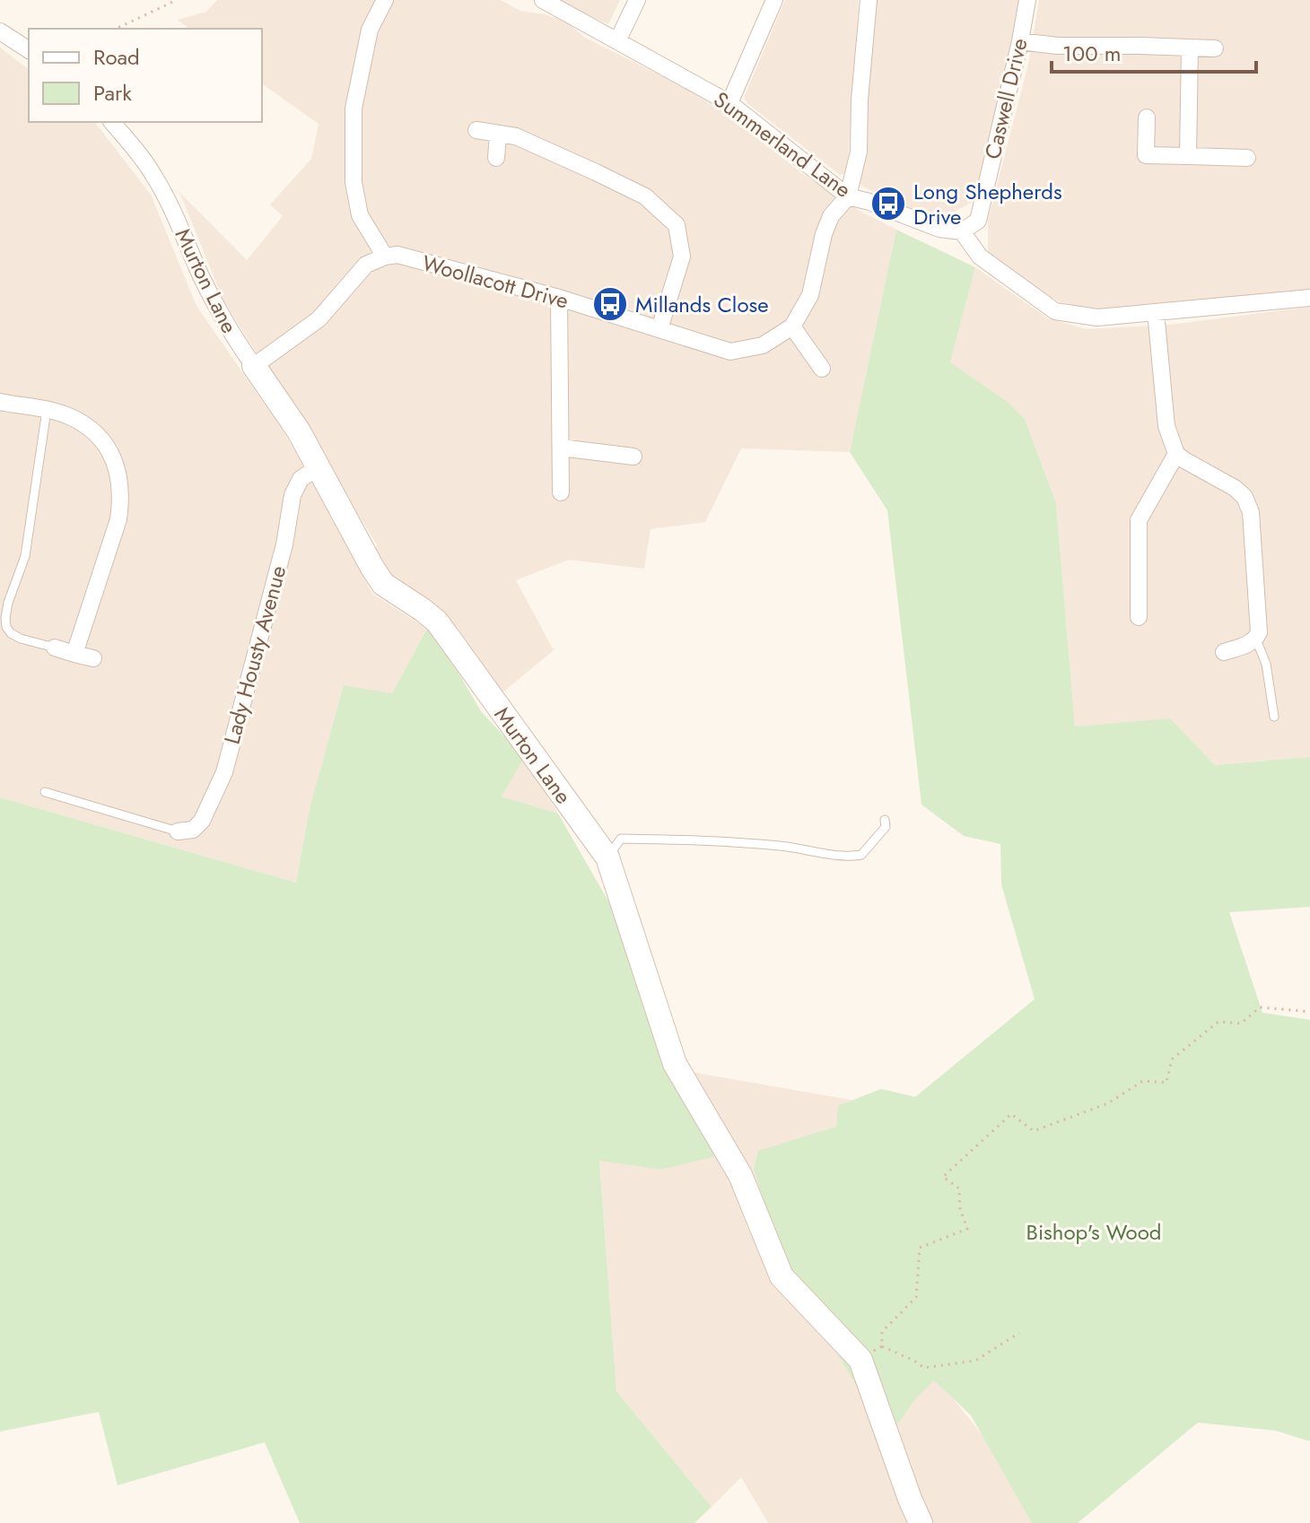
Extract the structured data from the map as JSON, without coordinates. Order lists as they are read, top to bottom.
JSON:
{
  "streets": {
    "street": [
      "Caswell Drive",
      "Summerland Lane",
      "Murton Lane",
      "Woollacott Drive",
      "Lady Housty Avenue"
    ]
  },
  "crossings": [
    ["Caswell Drive", "Summerland Lane"],
    ["Summerland Lane", "Woollacott Drive"],
    ["Murton Lane", "Lady Housty Avenue"]
  ],
  "parks": ["Bishop's Wood"],
  "places": {
    "bus stop": ["Long Shepherds Drive", "Millands Close"]
  },
  "legend": ["Road", "Park"],
  "scale_bar": "100 m"
}
